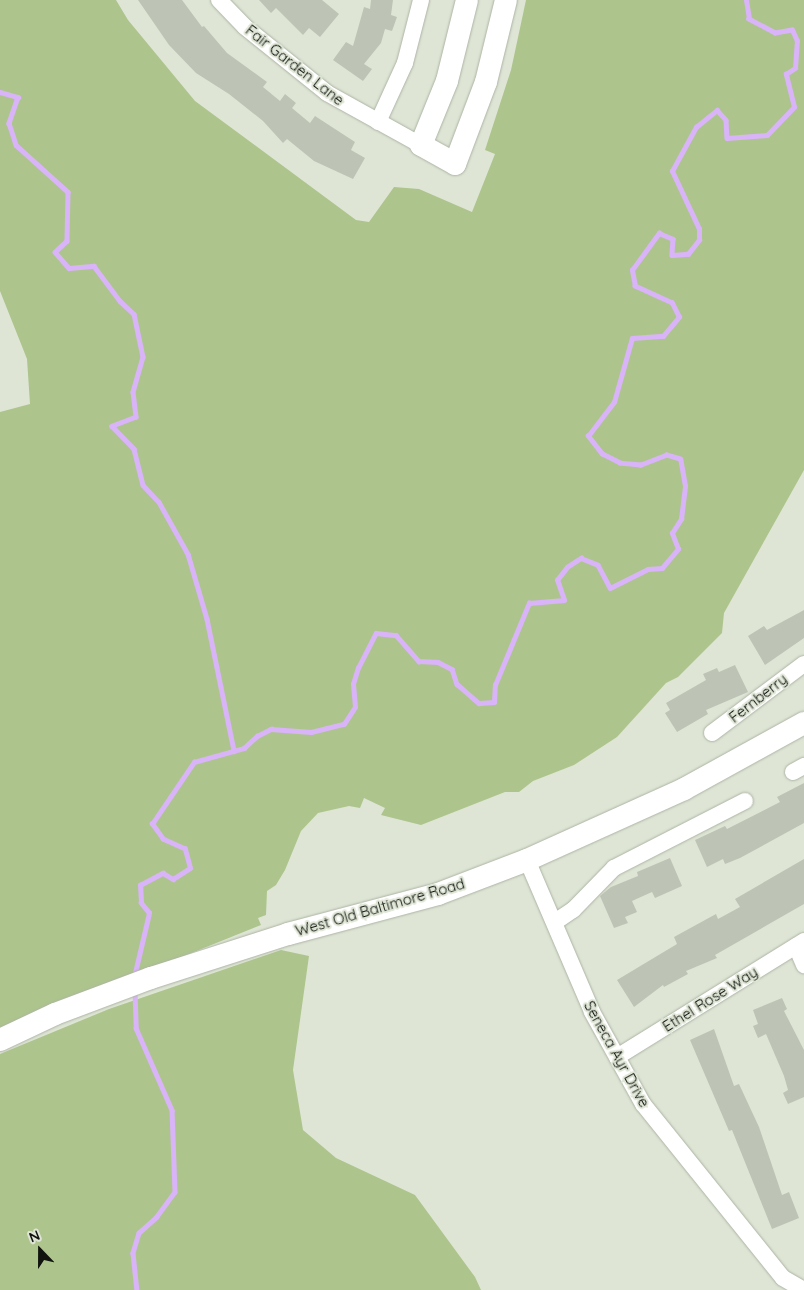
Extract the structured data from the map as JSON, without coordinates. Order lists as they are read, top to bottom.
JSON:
{
  "streets": {
    "street": [
      "Fair Garden Lane",
      "Fernberry",
      "West Old Baltimore Road",
      "Ethel Rose Way",
      "Seneca Ayr Drive"
    ]
  },
  "crossings": [
    ["West Old Baltimore Road", "Seneca Ayr Drive"],
    ["Ethel Rose Way", "Seneca Ayr Drive"]
  ],
  "north": "top"
}
